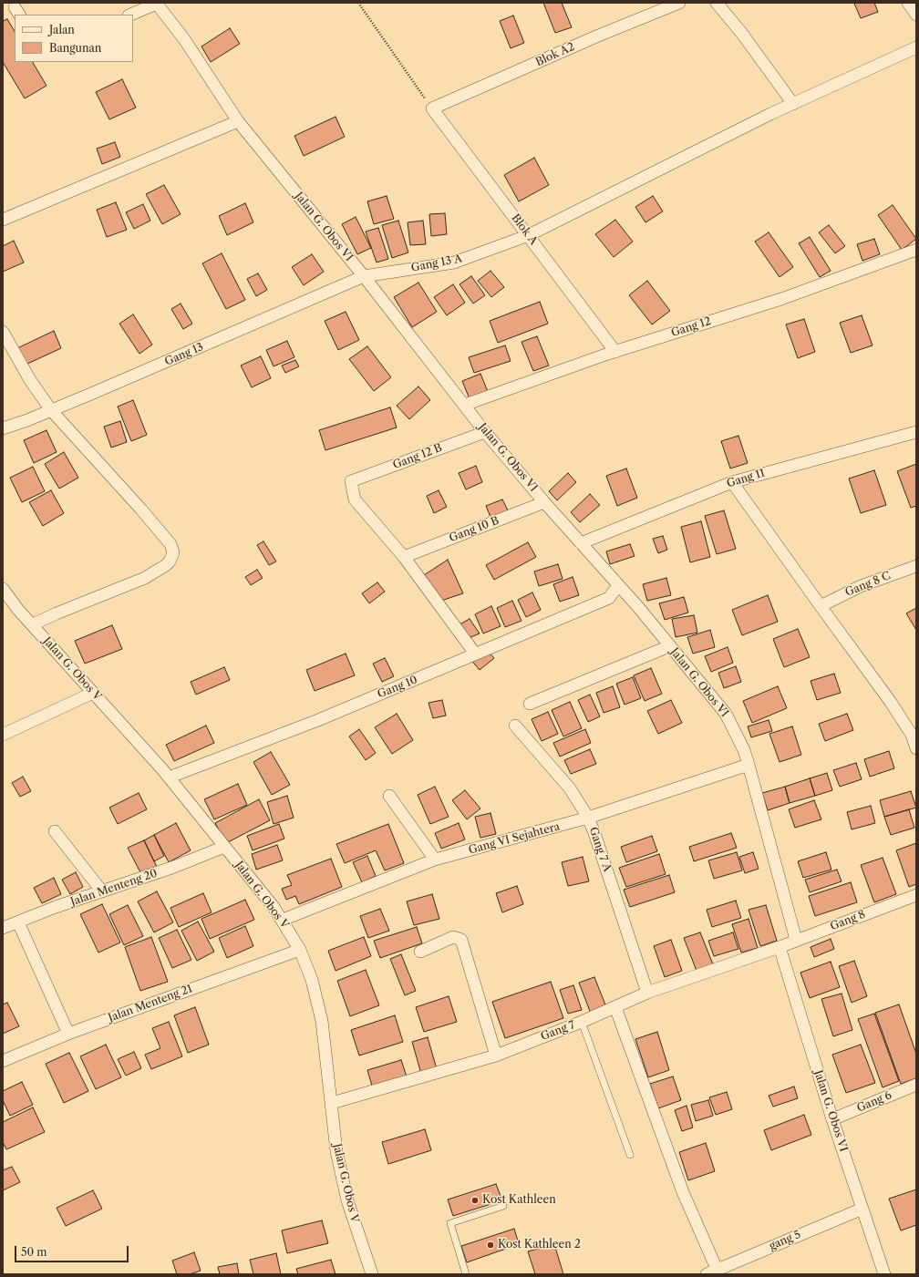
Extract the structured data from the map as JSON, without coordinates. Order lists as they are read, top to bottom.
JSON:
{
  "streets": {
    "street": [
      "Blok A2",
      "Jalan G. Obos VI",
      "Blok A",
      "Gang 13 A",
      "Gang 12",
      "Gang 13",
      "Gang 12 B",
      "Gang 11",
      "Gang 10 B",
      "Gang 8 C",
      "Jalan G. Obos V",
      "Gang 10",
      "Gang VI Sejahtera",
      "Gang 7 A",
      "Jalan Menteng 20",
      "Gang 8",
      "Jalan Menteng 21",
      "Gang 7",
      "Gang 6",
      "gang 5"
    ]
  },
  "crossings": [
    ["Blok A2", "Blok A"],
    ["Jalan G. Obos VI", "Gang 13 A"],
    ["Jalan G. Obos VI", "Gang 12"],
    ["Jalan G. Obos VI", "Gang 13"],
    ["Jalan G. Obos VI", "Gang 12 B"],
    ["Jalan G. Obos VI", "Gang 11"],
    ["Jalan G. Obos VI", "Gang 10 B"],
    ["Jalan G. Obos VI", "Gang 10"],
    ["Jalan G. Obos VI", "Gang VI Sejahtera"],
    ["Jalan G. Obos VI", "Gang 8"],
    ["Jalan G. Obos VI", "Gang 7"],
    ["Jalan G. Obos VI", "Gang 6"],
    ["Jalan G. Obos VI", "gang 5"],
    ["Blok A", "Gang 13 A"],
    ["Blok A", "Gang 12"],
    ["Gang 13 A", "Gang 13"],
    ["Gang 12 B", "Gang 10 B"],
    ["Jalan G. Obos V", "Gang 10"],
    ["Jalan G. Obos V", "Gang VI Sejahtera"],
    ["Jalan G. Obos V", "Jalan Menteng 20"],
    ["Jalan G. Obos V", "Jalan Menteng 21"],
    ["Jalan G. Obos V", "Gang 7"],
    ["Gang VI Sejahtera", "Gang 7 A"],
    ["Gang 7 A", "Gang 7"],
    ["Gang 8", "Gang 7"]
  ],
  "places": ["Kost Kathleen", "Kost Kathleen 2"],
  "legend": ["Jalan", "Bangunan"],
  "scale_bar": "50 m"
}
